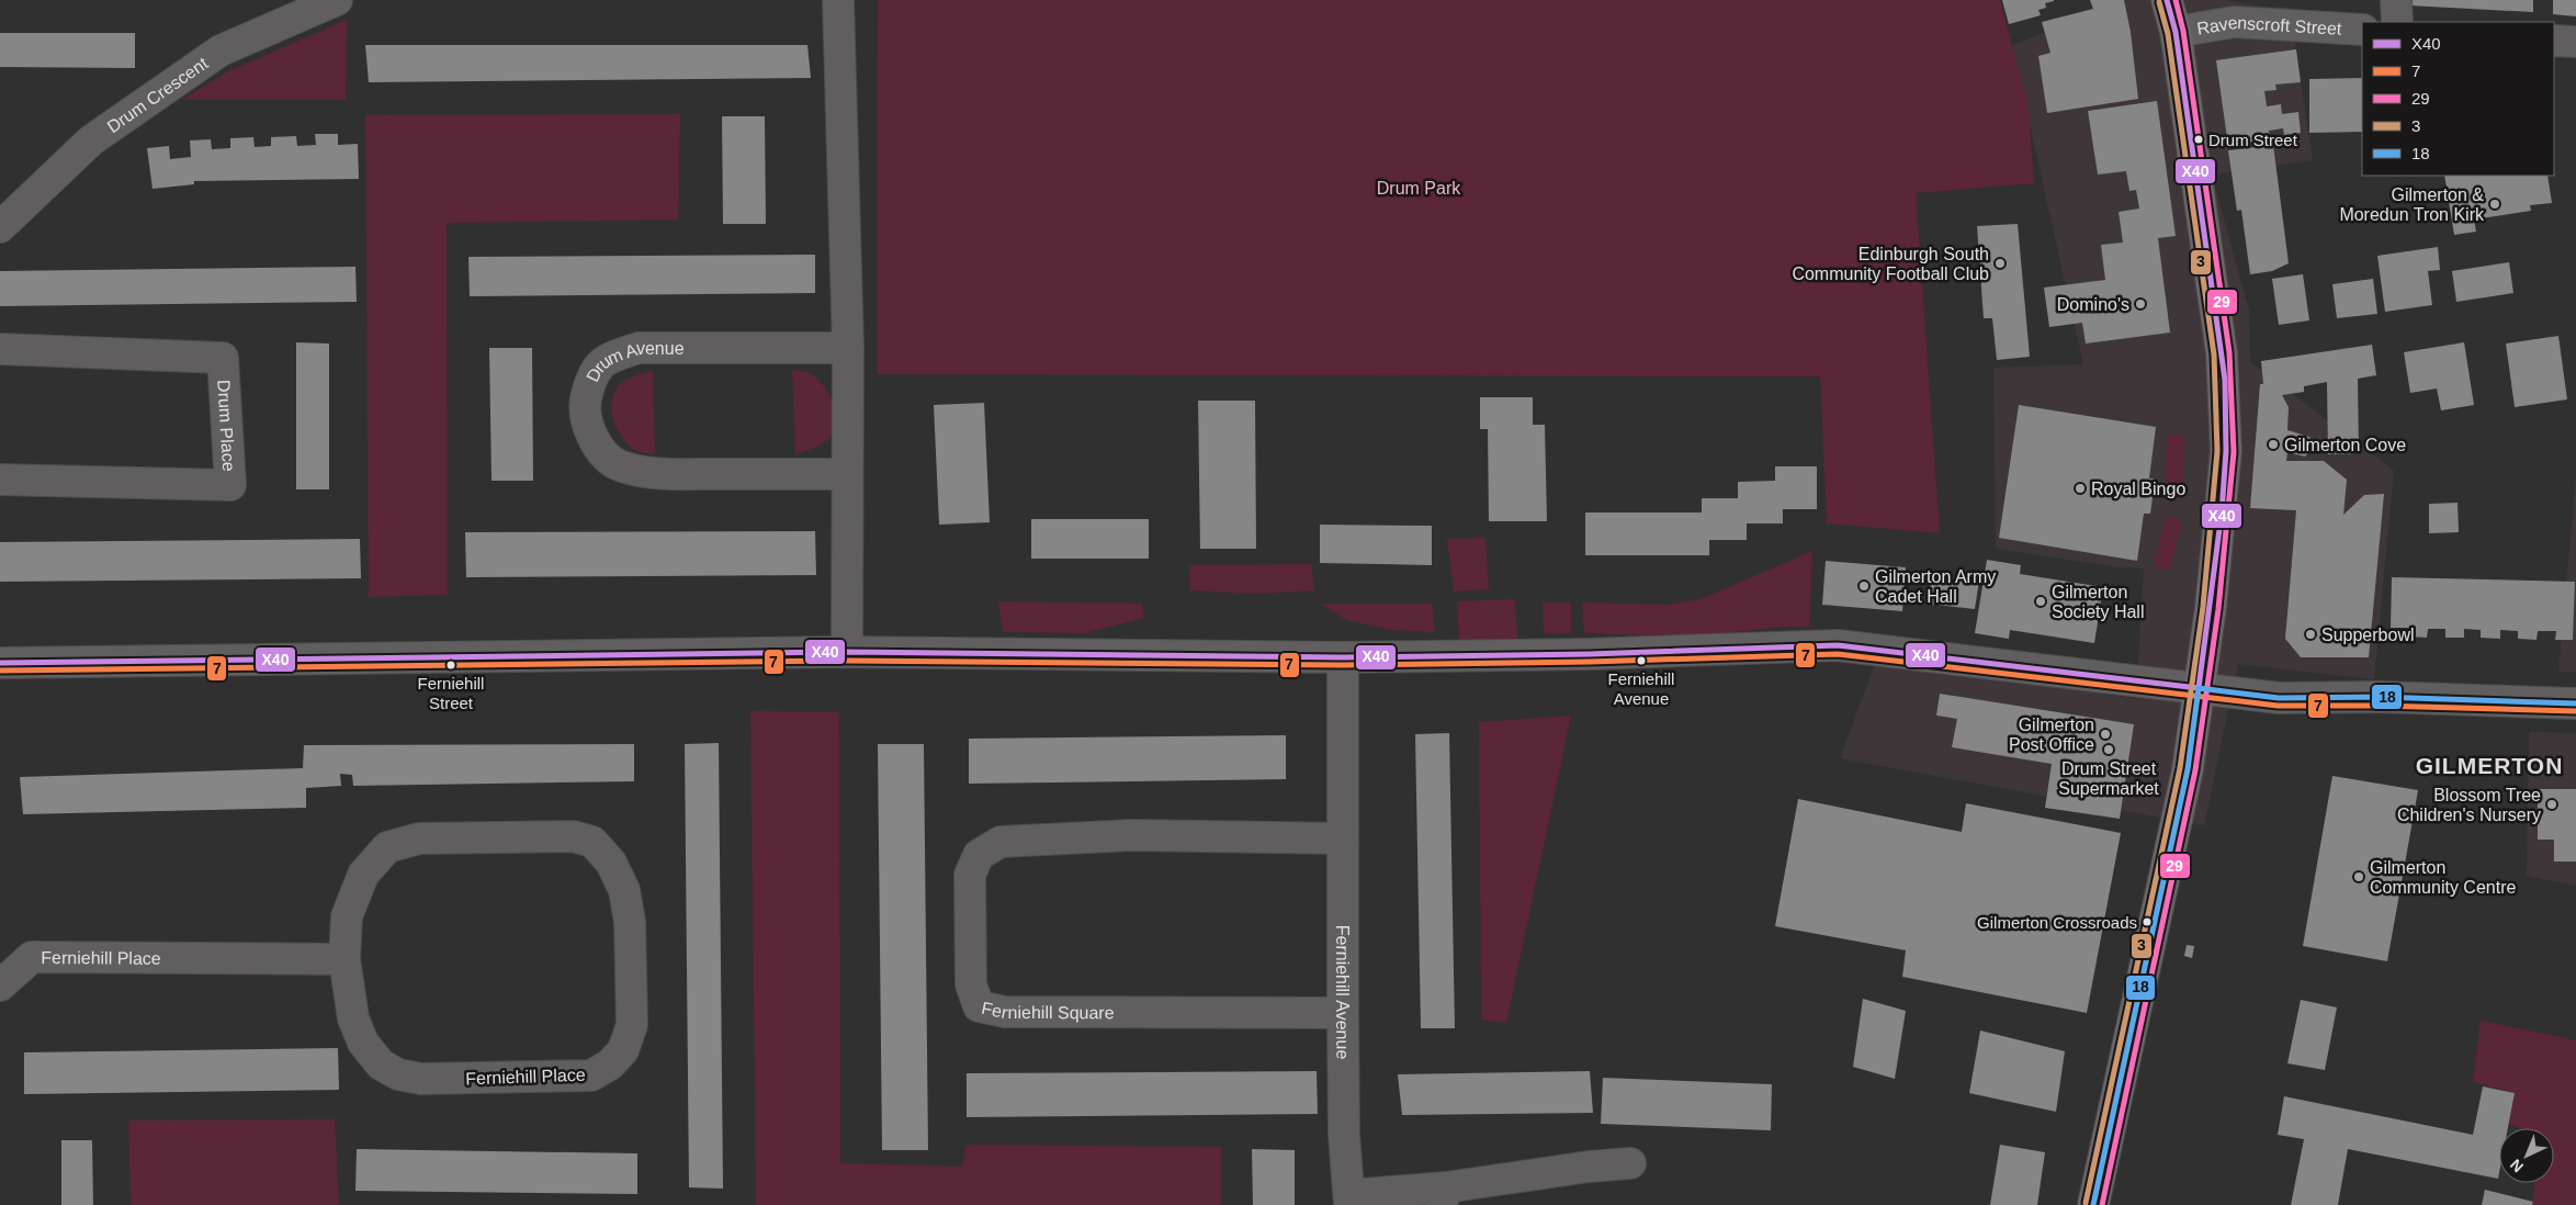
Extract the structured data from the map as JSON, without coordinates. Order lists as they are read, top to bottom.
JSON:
{
  "streets": {
    "street": [
      "Ravenscroft Street",
      "Drum Crescent",
      "Drum Avenue",
      "Drum Place",
      "Ferniehill Place",
      "Ferniehill Avenue",
      "Ferniehill Square"
    ]
  },
  "crossings": [
    ["Ferniehill Avenue", "Ferniehill Square"]
  ],
  "districts": ["GILMERTON"],
  "parks": ["Drum Park"],
  "places": [
    "Drum Street",
    "Gilmerton & Moredun Tron Kirk",
    "Edinburgh South Community Football Club",
    "Domino's",
    "Gilmerton Cove",
    "Royal Bingo",
    "Gilmerton Army Cadet Hall",
    "Gilmerton Society Hall",
    "Supperbowl",
    "Ferniehill Avenue",
    "Ferniehill Street",
    "Gilmerton Post Office",
    "Drum Street Supermarket",
    "Blossom Tree Children's Nursery",
    "Gilmerton Community Centre",
    "Gilmerton Crossroads"
  ],
  "lines": [
    "transit line X40",
    "transit line 29",
    "transit line 3",
    "transit line 7",
    "transit line 18"
  ],
  "legend": [
    "X40",
    "7",
    "29",
    "3",
    "18"
  ],
  "north": "bottom left"
}
